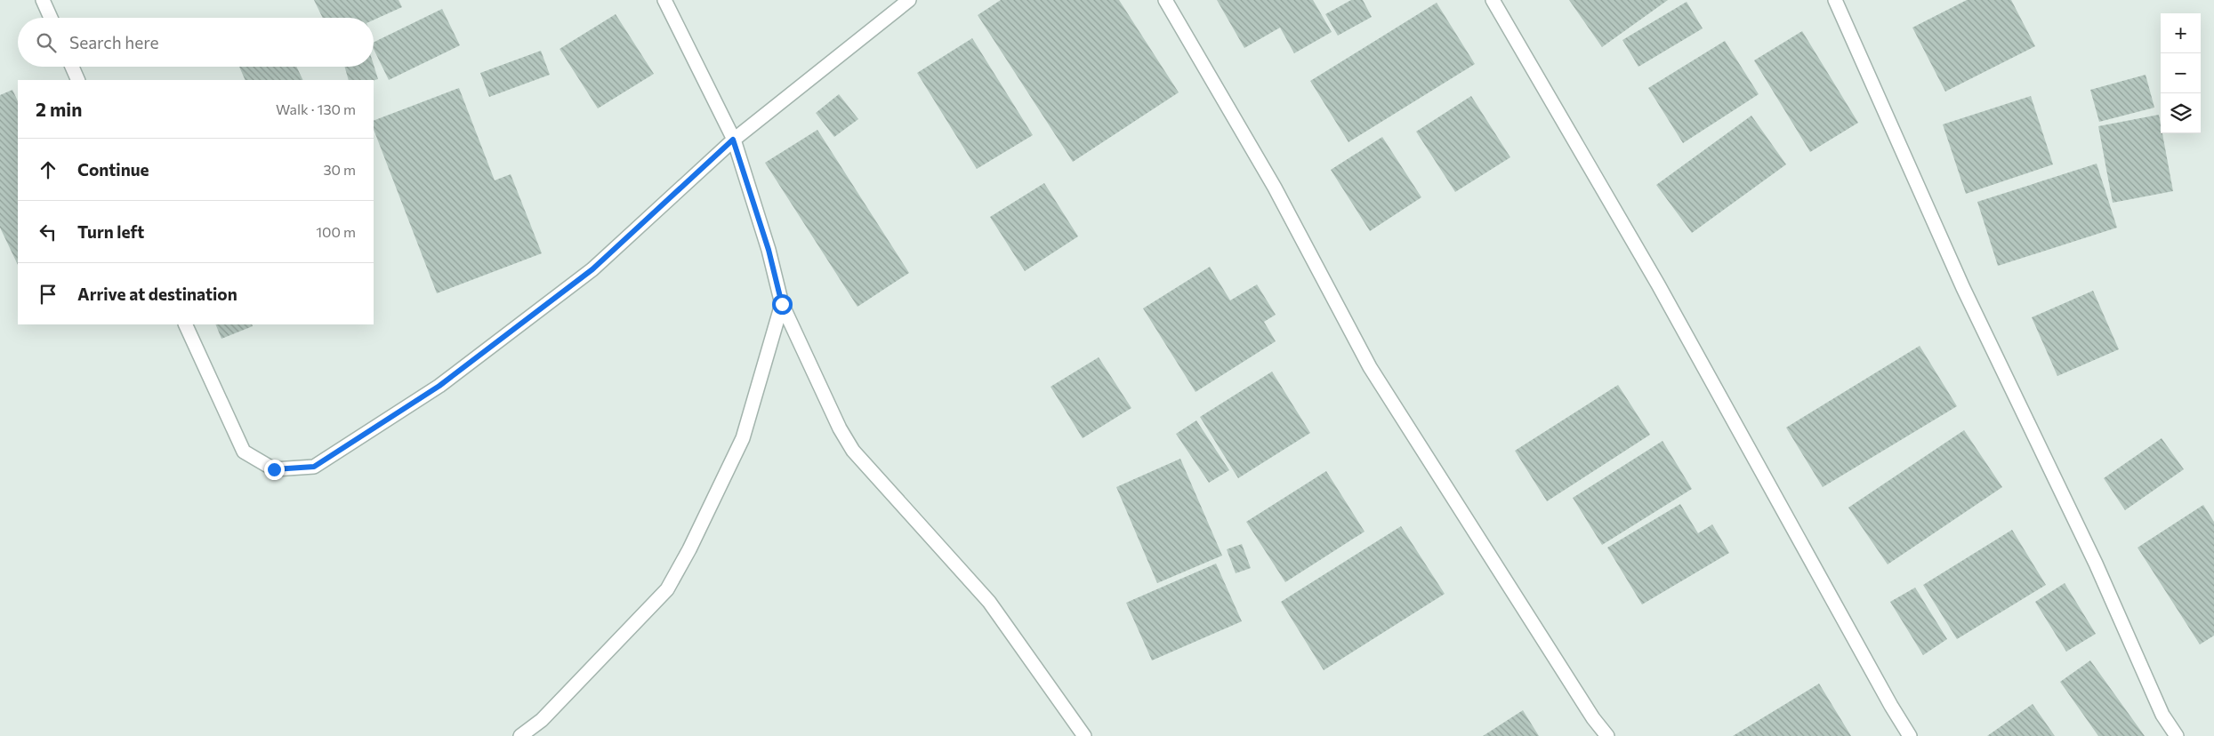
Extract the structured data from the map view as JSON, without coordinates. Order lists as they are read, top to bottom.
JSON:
{
  "page": {
    "map_buttons": ["+", "−"],
    "search": "Search here",
    "heading": ["2 min", "Walk · 130 m"],
    "list": [
      ["Continue", "30 m"],
      ["Turn left", "100 m"],
      "Arrive at destination"
    ]
  }
}
